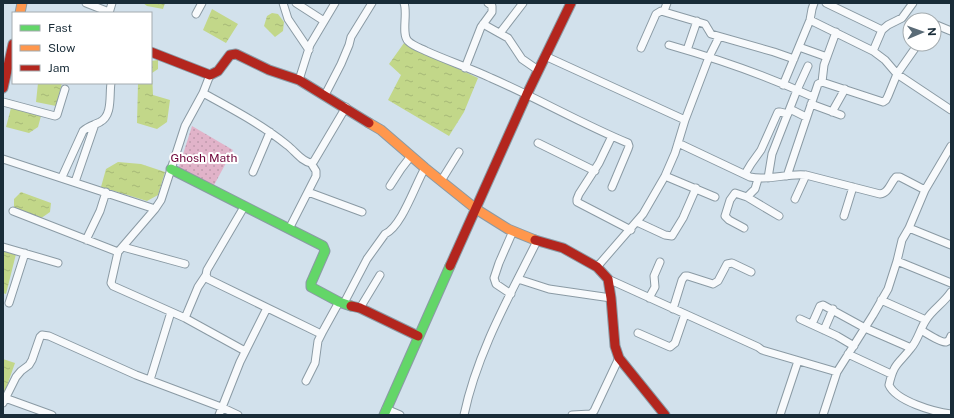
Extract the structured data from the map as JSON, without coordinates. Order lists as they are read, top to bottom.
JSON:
{
  "parks": ["Ghosh Math"],
  "legend": ["Fast", "Slow", "Jam"],
  "north": "right"
}
